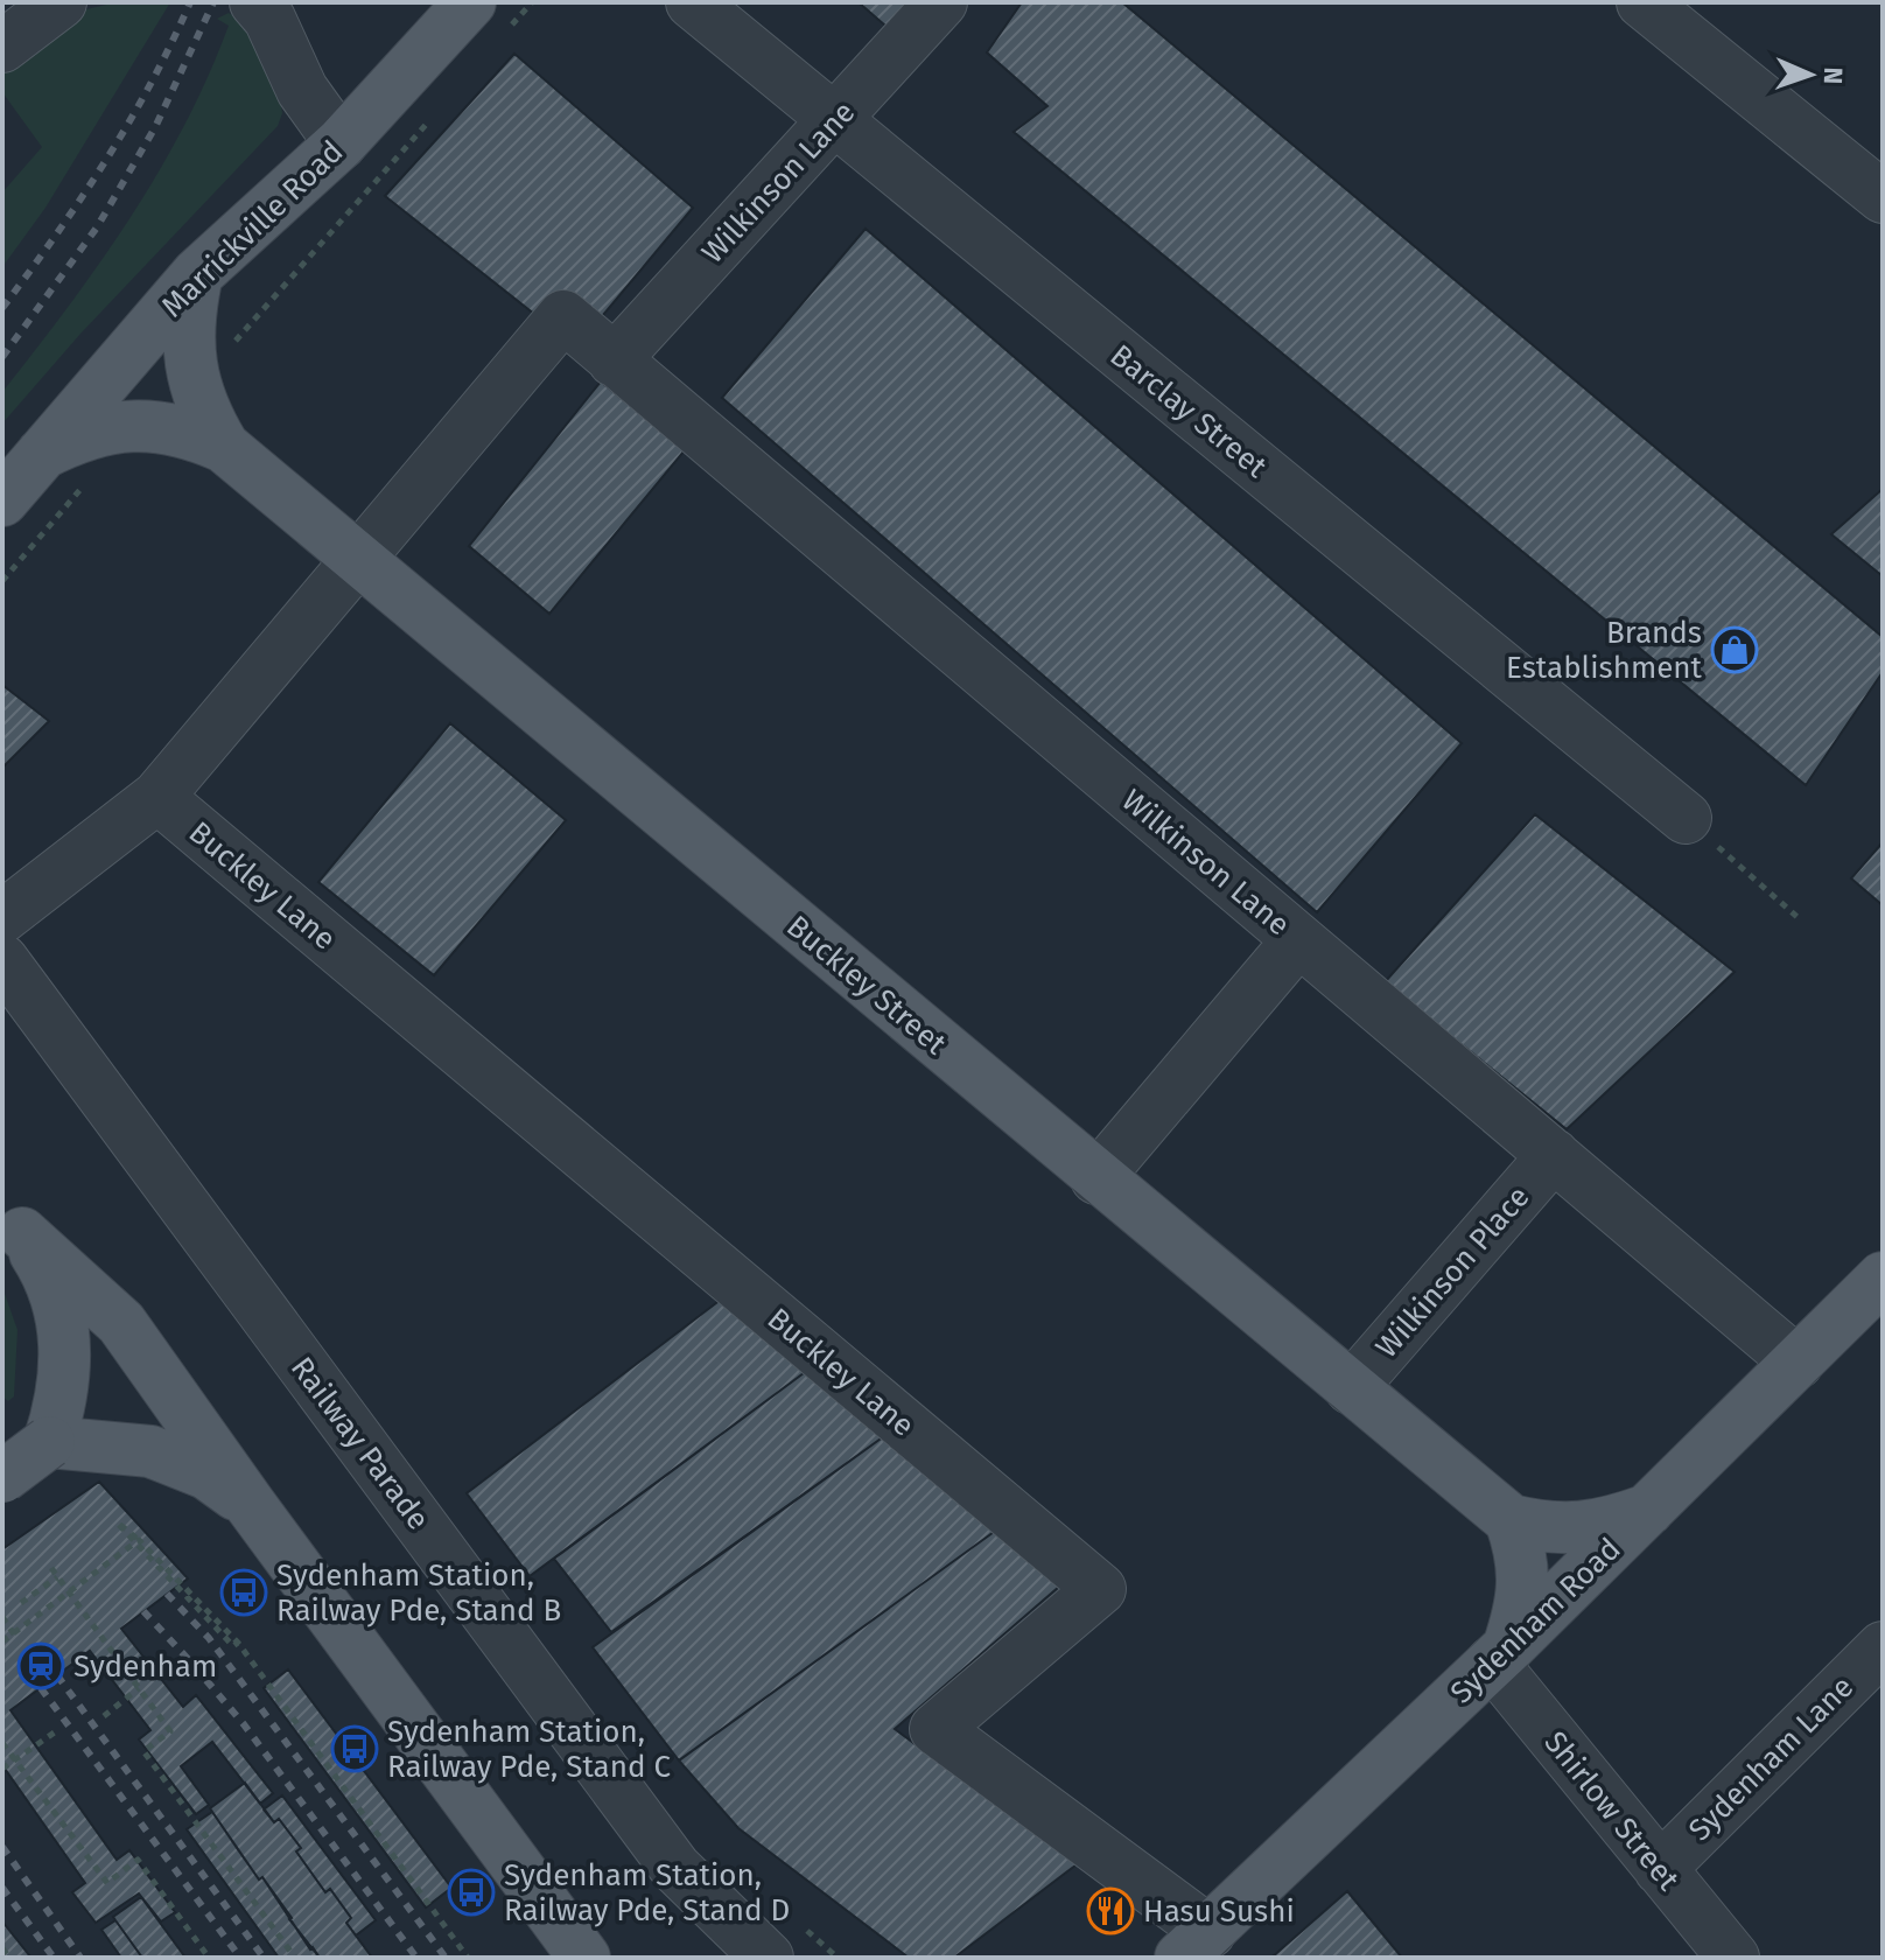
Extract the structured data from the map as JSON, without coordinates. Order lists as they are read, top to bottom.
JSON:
{
  "streets": {
    "main road": ["Marrickville Road", "Buckley Street", "Sydenham Road"],
    "street": [
      "Wilkinson Lane",
      "Barclay Street",
      "Buckley Lane",
      "Wilkinson Place",
      "Railway Parade",
      "Sydenham Lane",
      "Shirlow Street"
    ]
  },
  "crossings": [
    ["Wilkinson Lane", "Barclay Street"],
    ["Wilkinson Lane", "Buckley Street"],
    ["Wilkinson Lane", "Wilkinson Place"],
    ["Wilkinson Lane", "Sydenham Road"],
    ["Marrickville Road", "Buckley Street"],
    ["Buckley Lane", "Sydenham Road"],
    ["Buckley Street", "Wilkinson Place"],
    ["Buckley Street", "Sydenham Road"],
    ["Sydenham Road", "Shirlow Street"],
    ["Sydenham Lane", "Shirlow Street"]
  ],
  "places": {
    "shop": ["Brands Establishment"],
    "bus stop": ["Sydenham Station, Railway Pde, Stand B", "Sydenham Station, Railway Pde, Stand C", "Sydenham Station, Railway Pde, Stand D"],
    "station": ["Sydenham"],
    "restaurant": ["Hasu Sushi"]
  },
  "north": "right"
}
